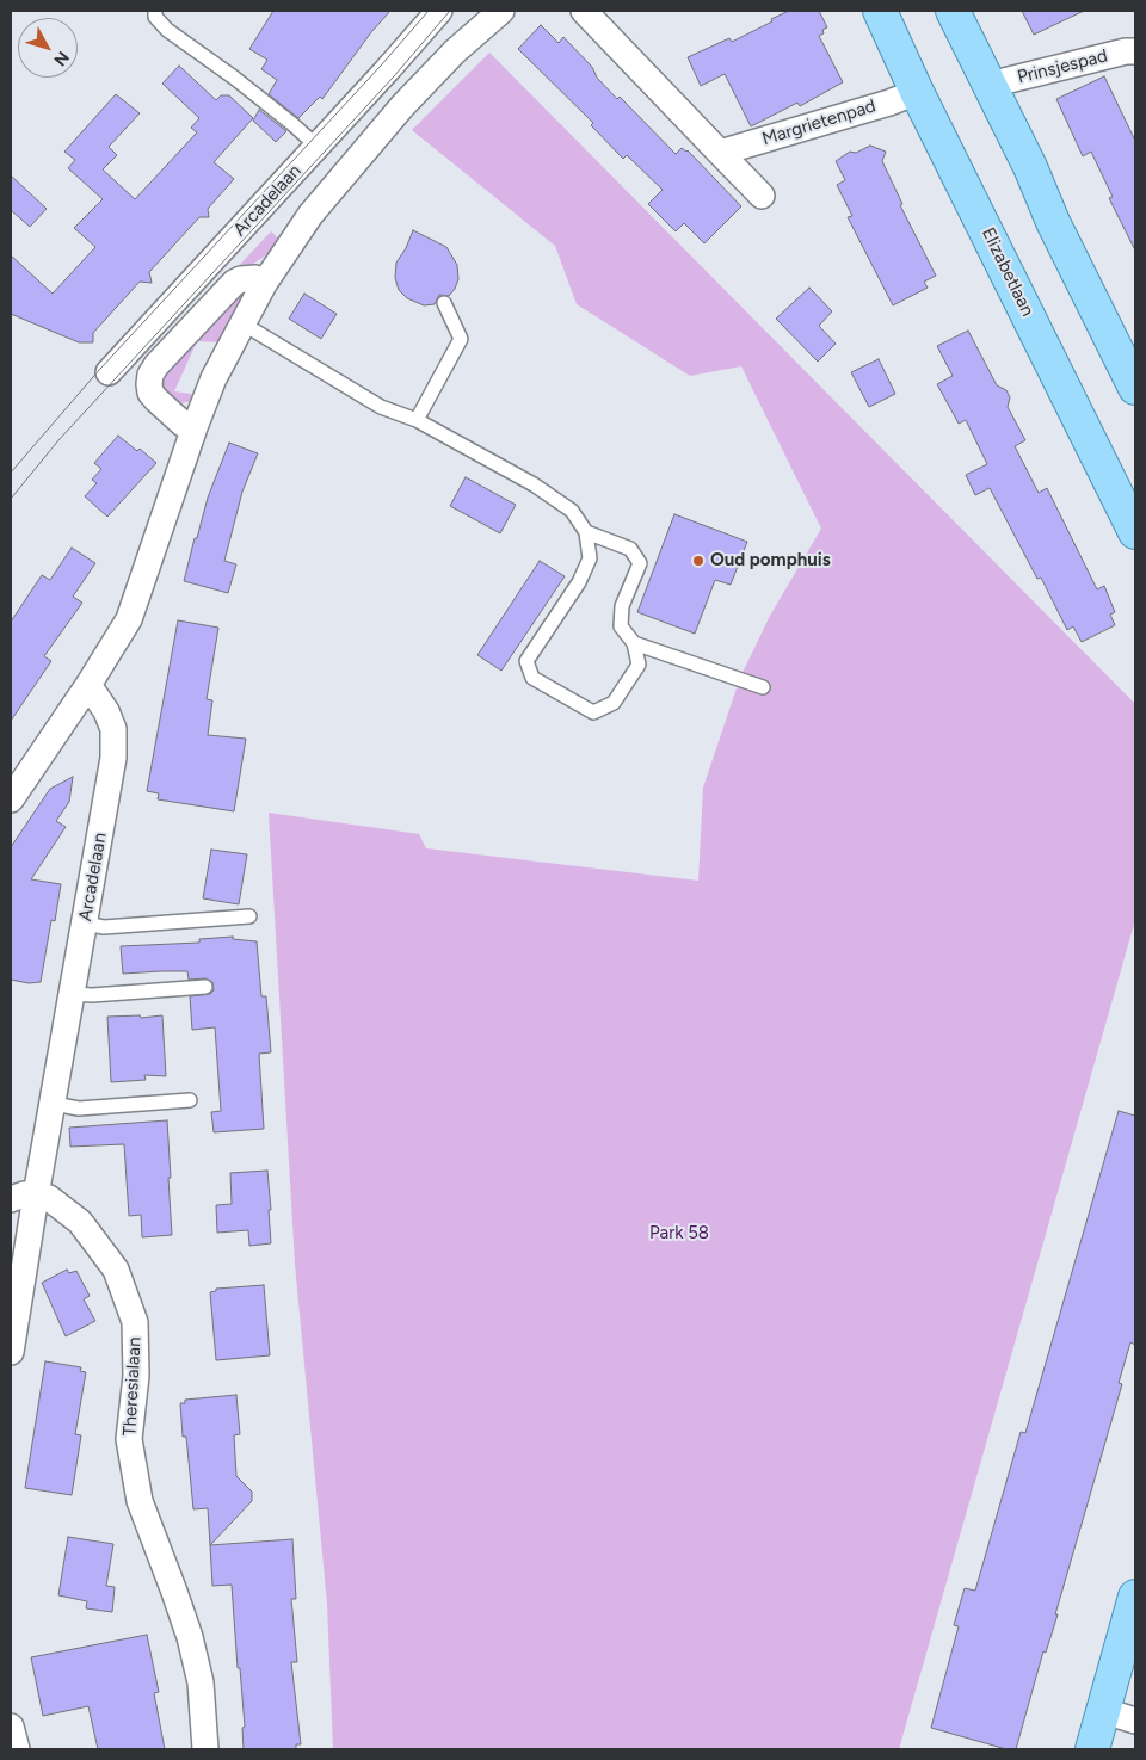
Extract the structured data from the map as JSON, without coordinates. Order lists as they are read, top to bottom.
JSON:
{
  "streets": {
    "main road": ["Elizabetlaan"],
    "street": [
      "Prinsjespad",
      "Margrietenpad",
      "Arcadelaan",
      "Theresialaan"
    ]
  },
  "crossings": [
    ["Margrietenpad", "Elizabetlaan"],
    ["Arcadelaan", "Theresialaan"]
  ],
  "parks": ["Park 58"],
  "places": ["Oud pomphuis"],
  "north": "bottom right"
}
